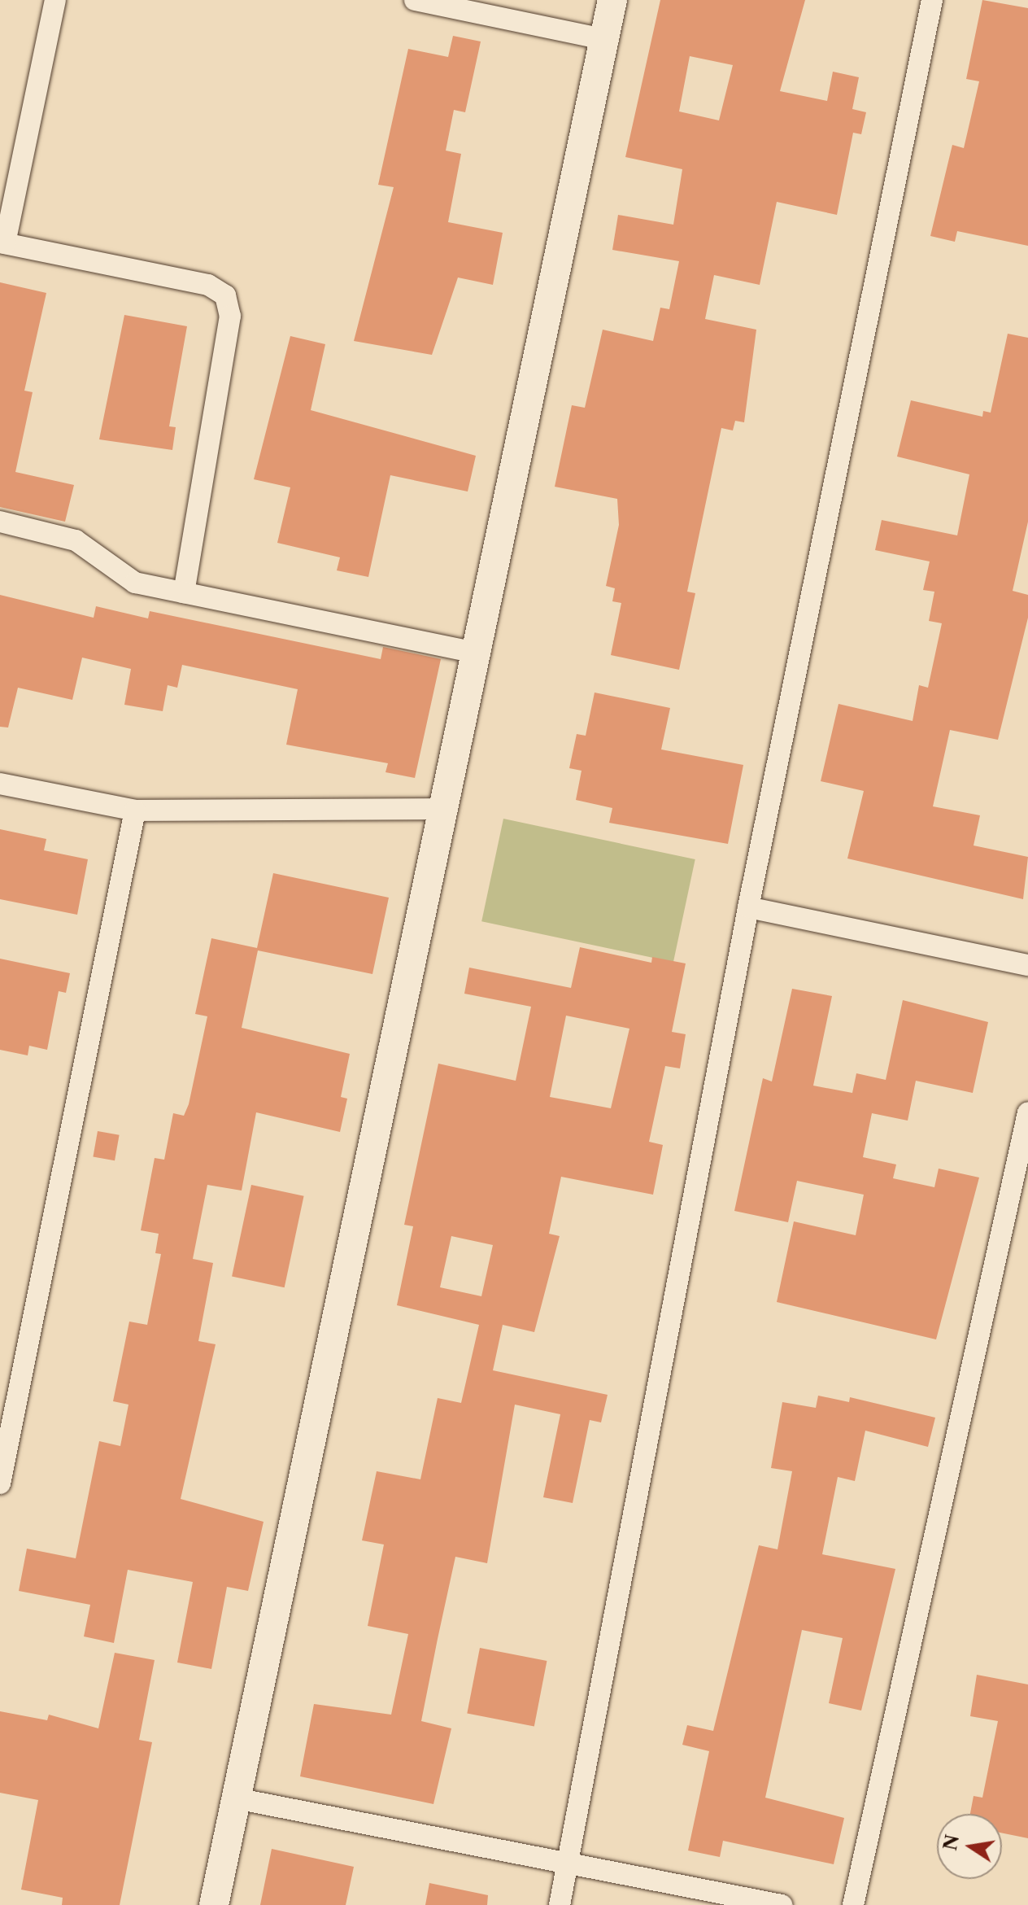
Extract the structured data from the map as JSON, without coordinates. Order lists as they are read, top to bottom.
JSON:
{
  "north": "left"
}
